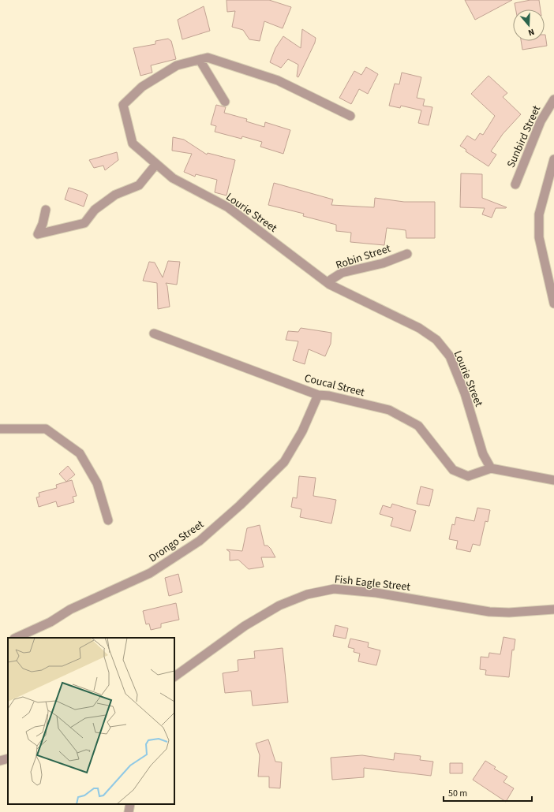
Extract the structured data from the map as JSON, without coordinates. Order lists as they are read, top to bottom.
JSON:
{
  "streets": {
    "street": [
      "Sunbird Street",
      "Lourie Street",
      "Robin Street",
      "Coucal Street",
      "Drongo Street",
      "Fish Eagle Street"
    ]
  },
  "crossings": [
    ["Lourie Street", "Robin Street"],
    ["Lourie Street", "Coucal Street"],
    ["Coucal Street", "Drongo Street"]
  ],
  "scale_bar": "50 m",
  "north": "bottom"
}
